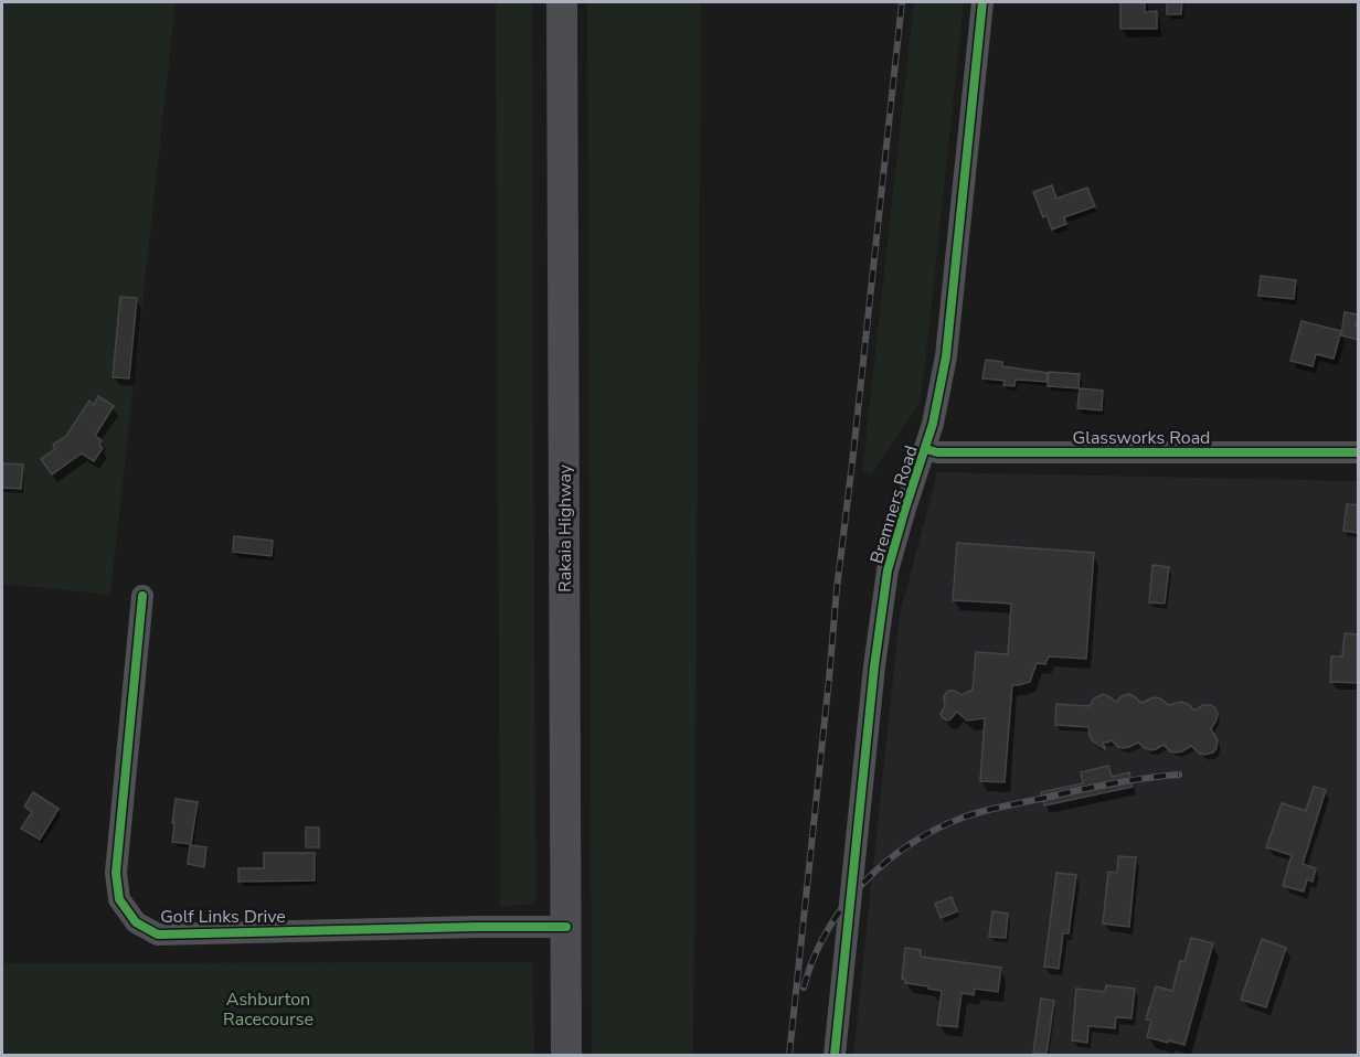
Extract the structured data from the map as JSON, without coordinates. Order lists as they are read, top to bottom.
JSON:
{
  "streets": {
    "highway": ["Rakaia Highway"],
    "street": ["Glassworks Road", "Bremners Road", "Golf Links Drive"]
  },
  "crossings": [
    ["Glassworks Road", "Bremners Road"],
    ["Rakaia Highway", "Golf Links Drive"]
  ],
  "parks": ["Ashburton Racecourse"]
}
